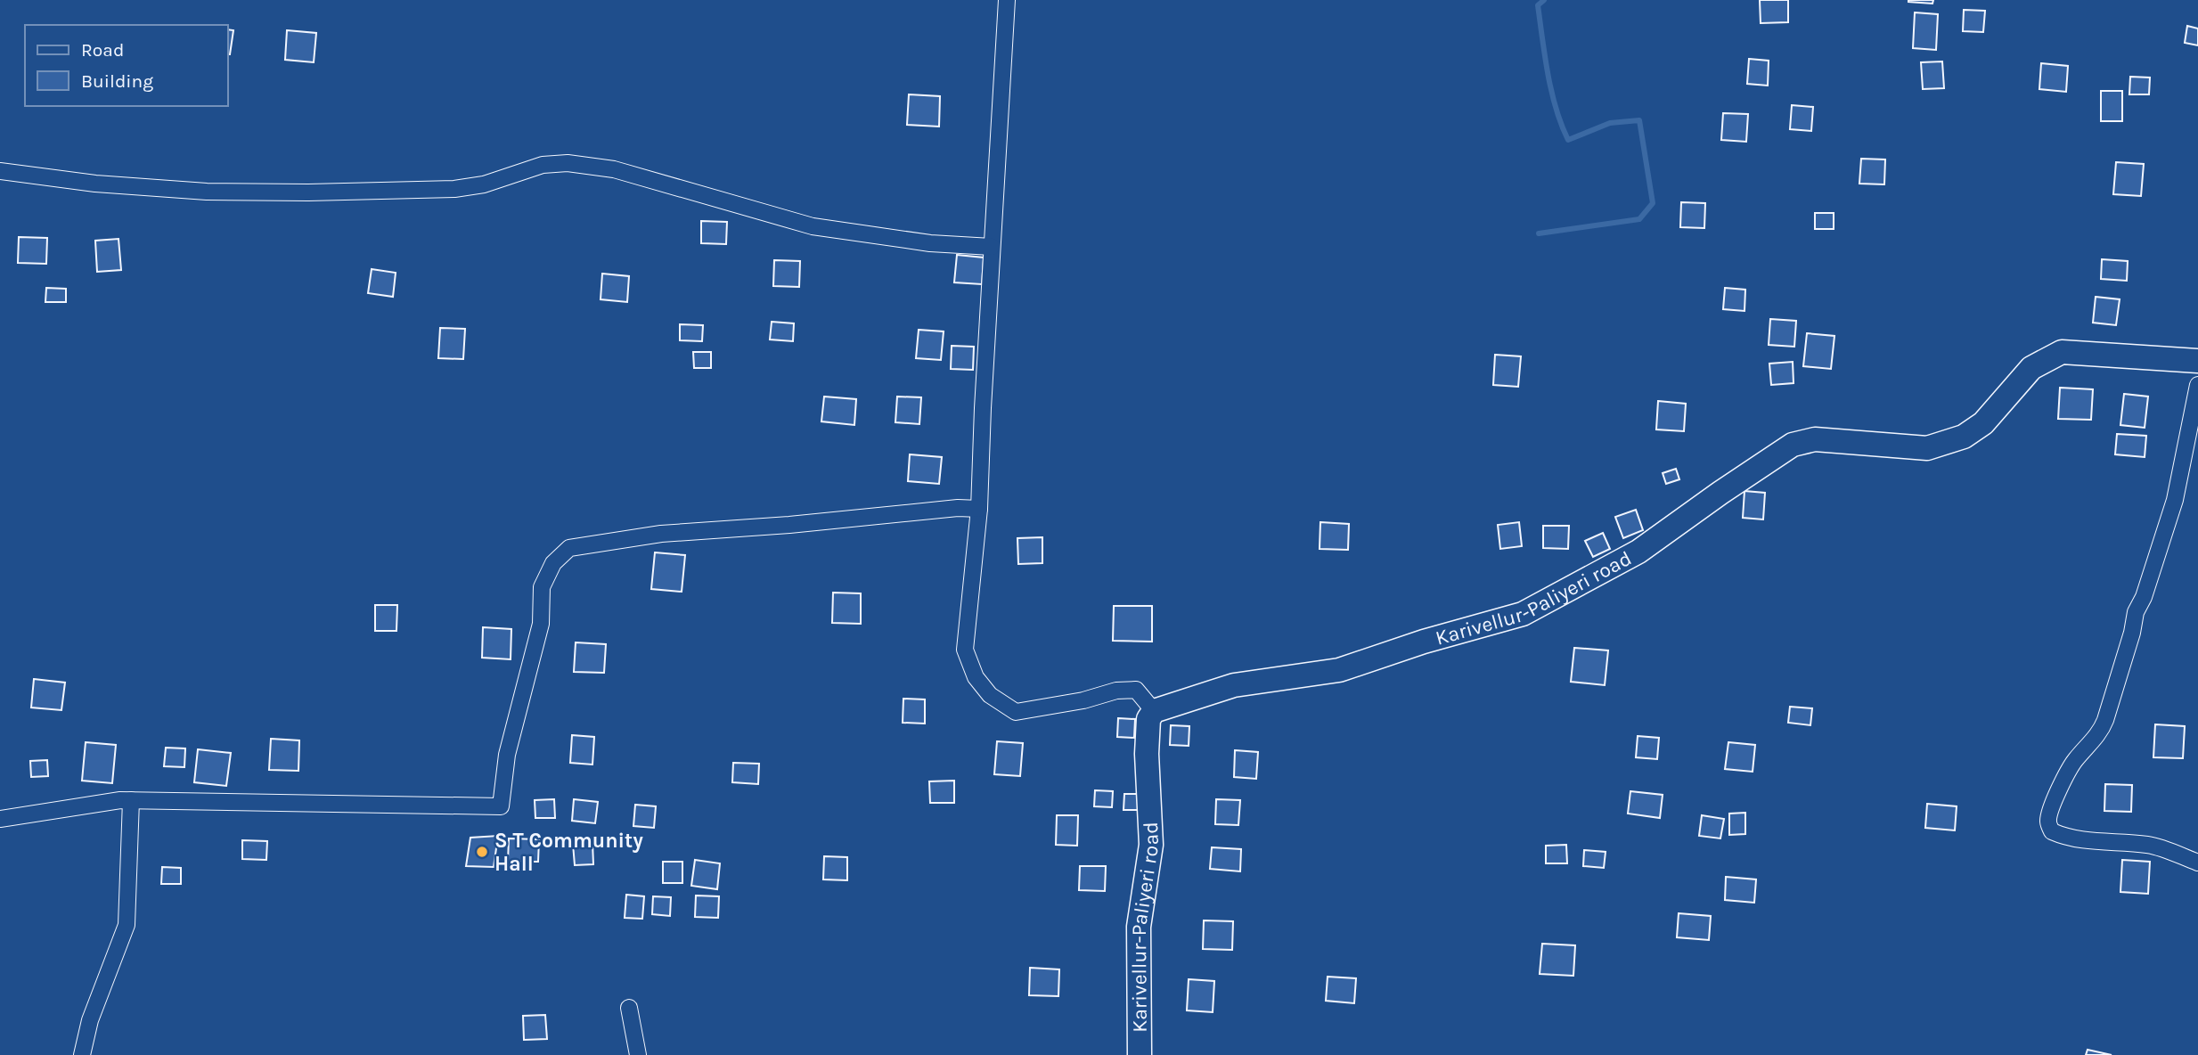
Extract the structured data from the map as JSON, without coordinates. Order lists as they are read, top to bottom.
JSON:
{
  "streets": {
    "main road": ["Karivellur-Paliyeri road"]
  },
  "places": ["S T Community Hall"],
  "legend": ["Road", "Building"]
}
